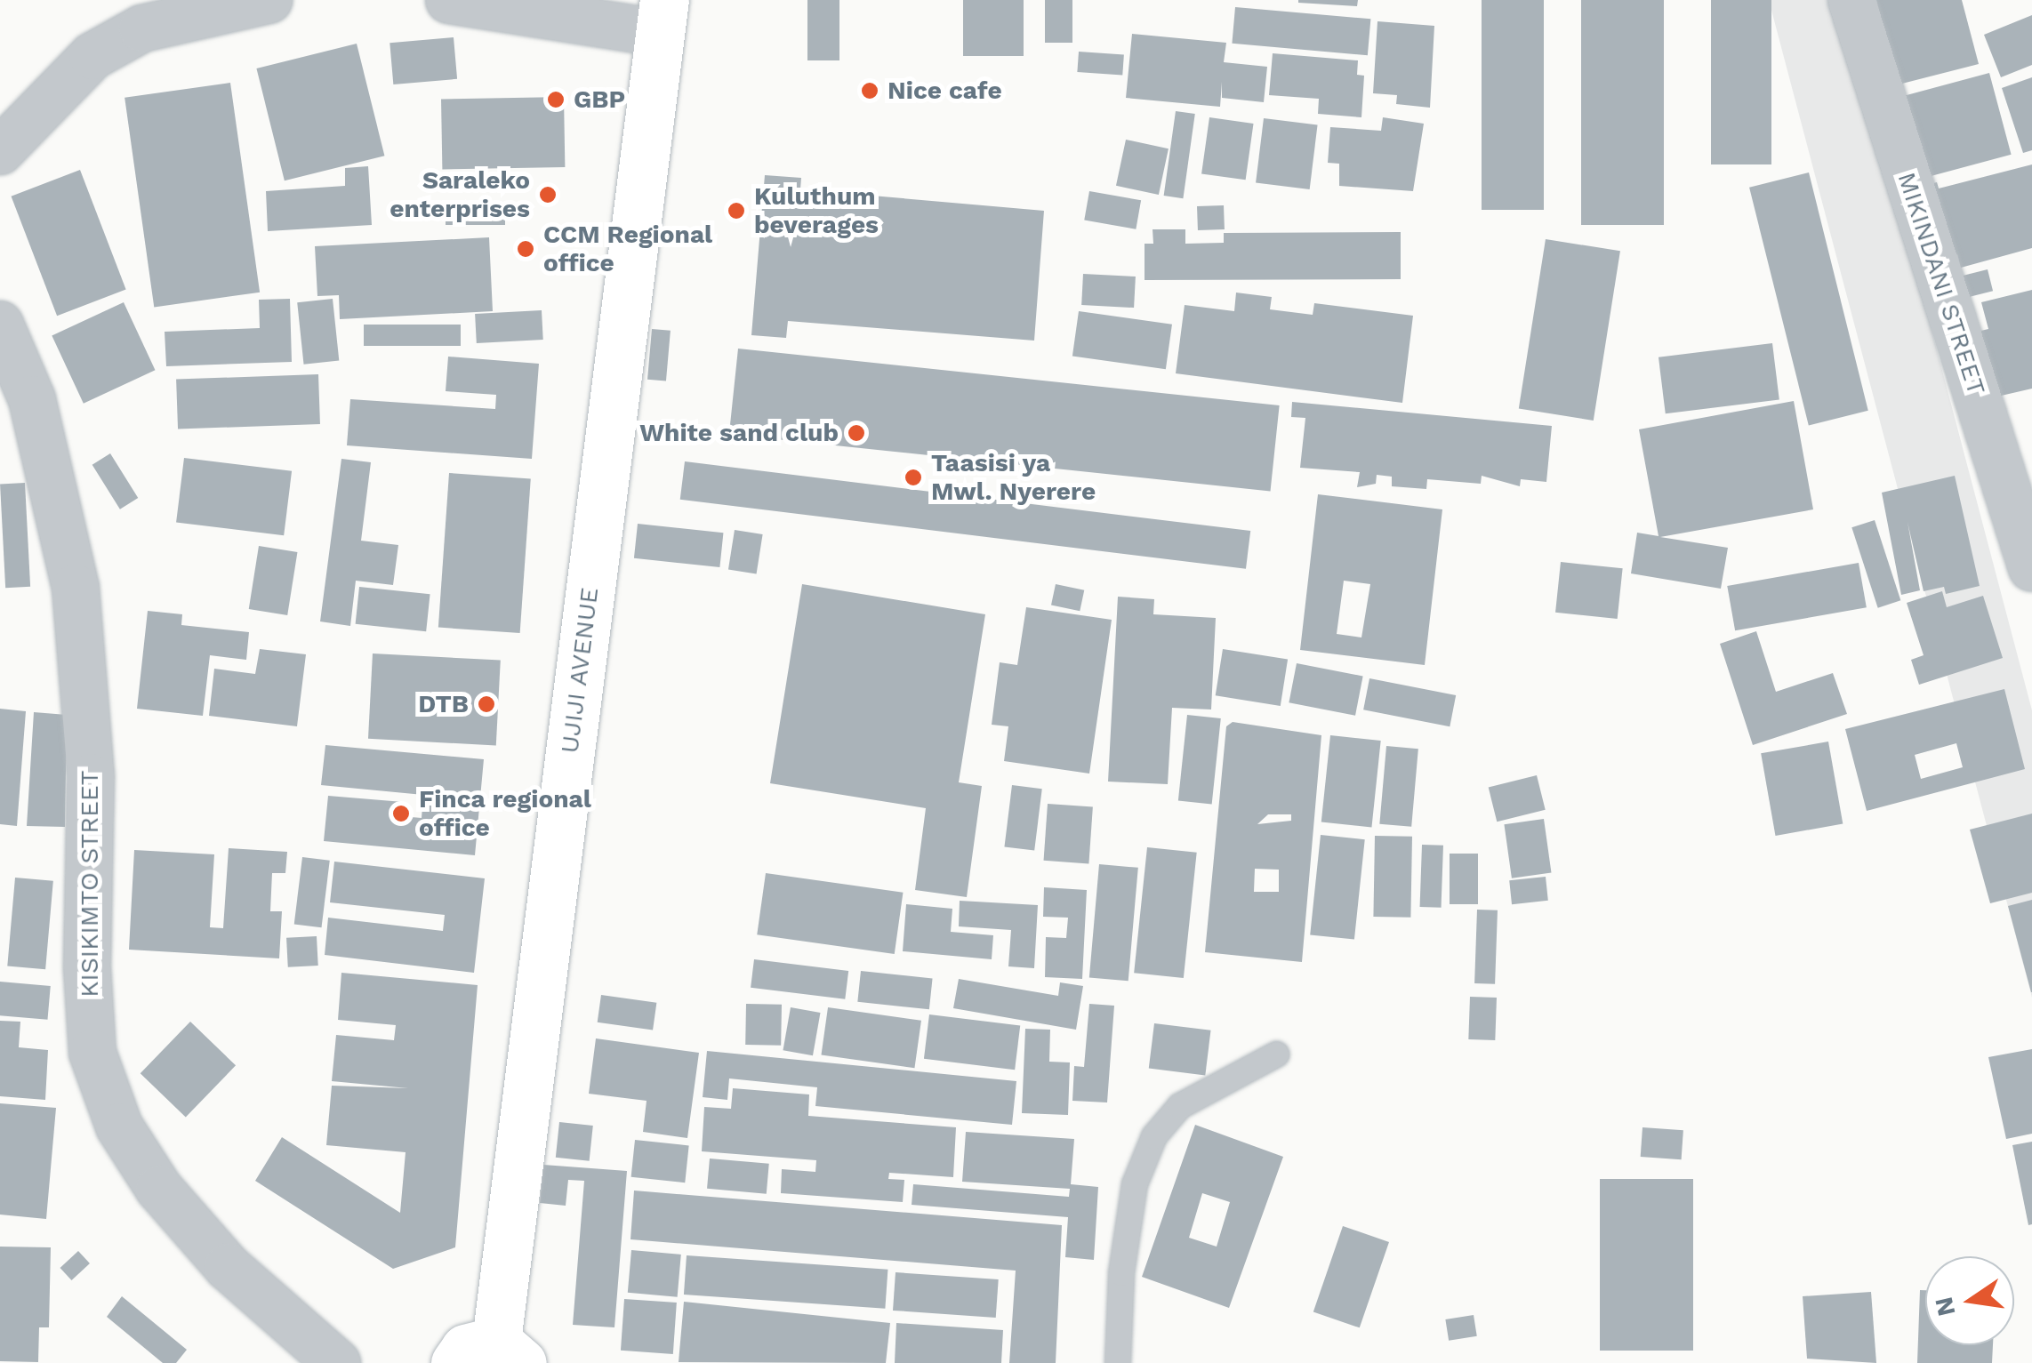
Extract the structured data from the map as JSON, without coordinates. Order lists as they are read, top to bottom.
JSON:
{
  "streets": {
    "main road": ["UJIJI AVENUE"],
    "street": ["MIKINDANI STREET", "KISIKIMTO STREET"]
  },
  "places": [
    "Nice cafe",
    "GBP",
    "Saraleko enterprises",
    "Kuluthum beverages",
    "CCM Regional office",
    "White sand club",
    "Taasisi ya Mwl. Nyerere",
    "DTB",
    "Finca regional office"
  ],
  "north": "left"
}
